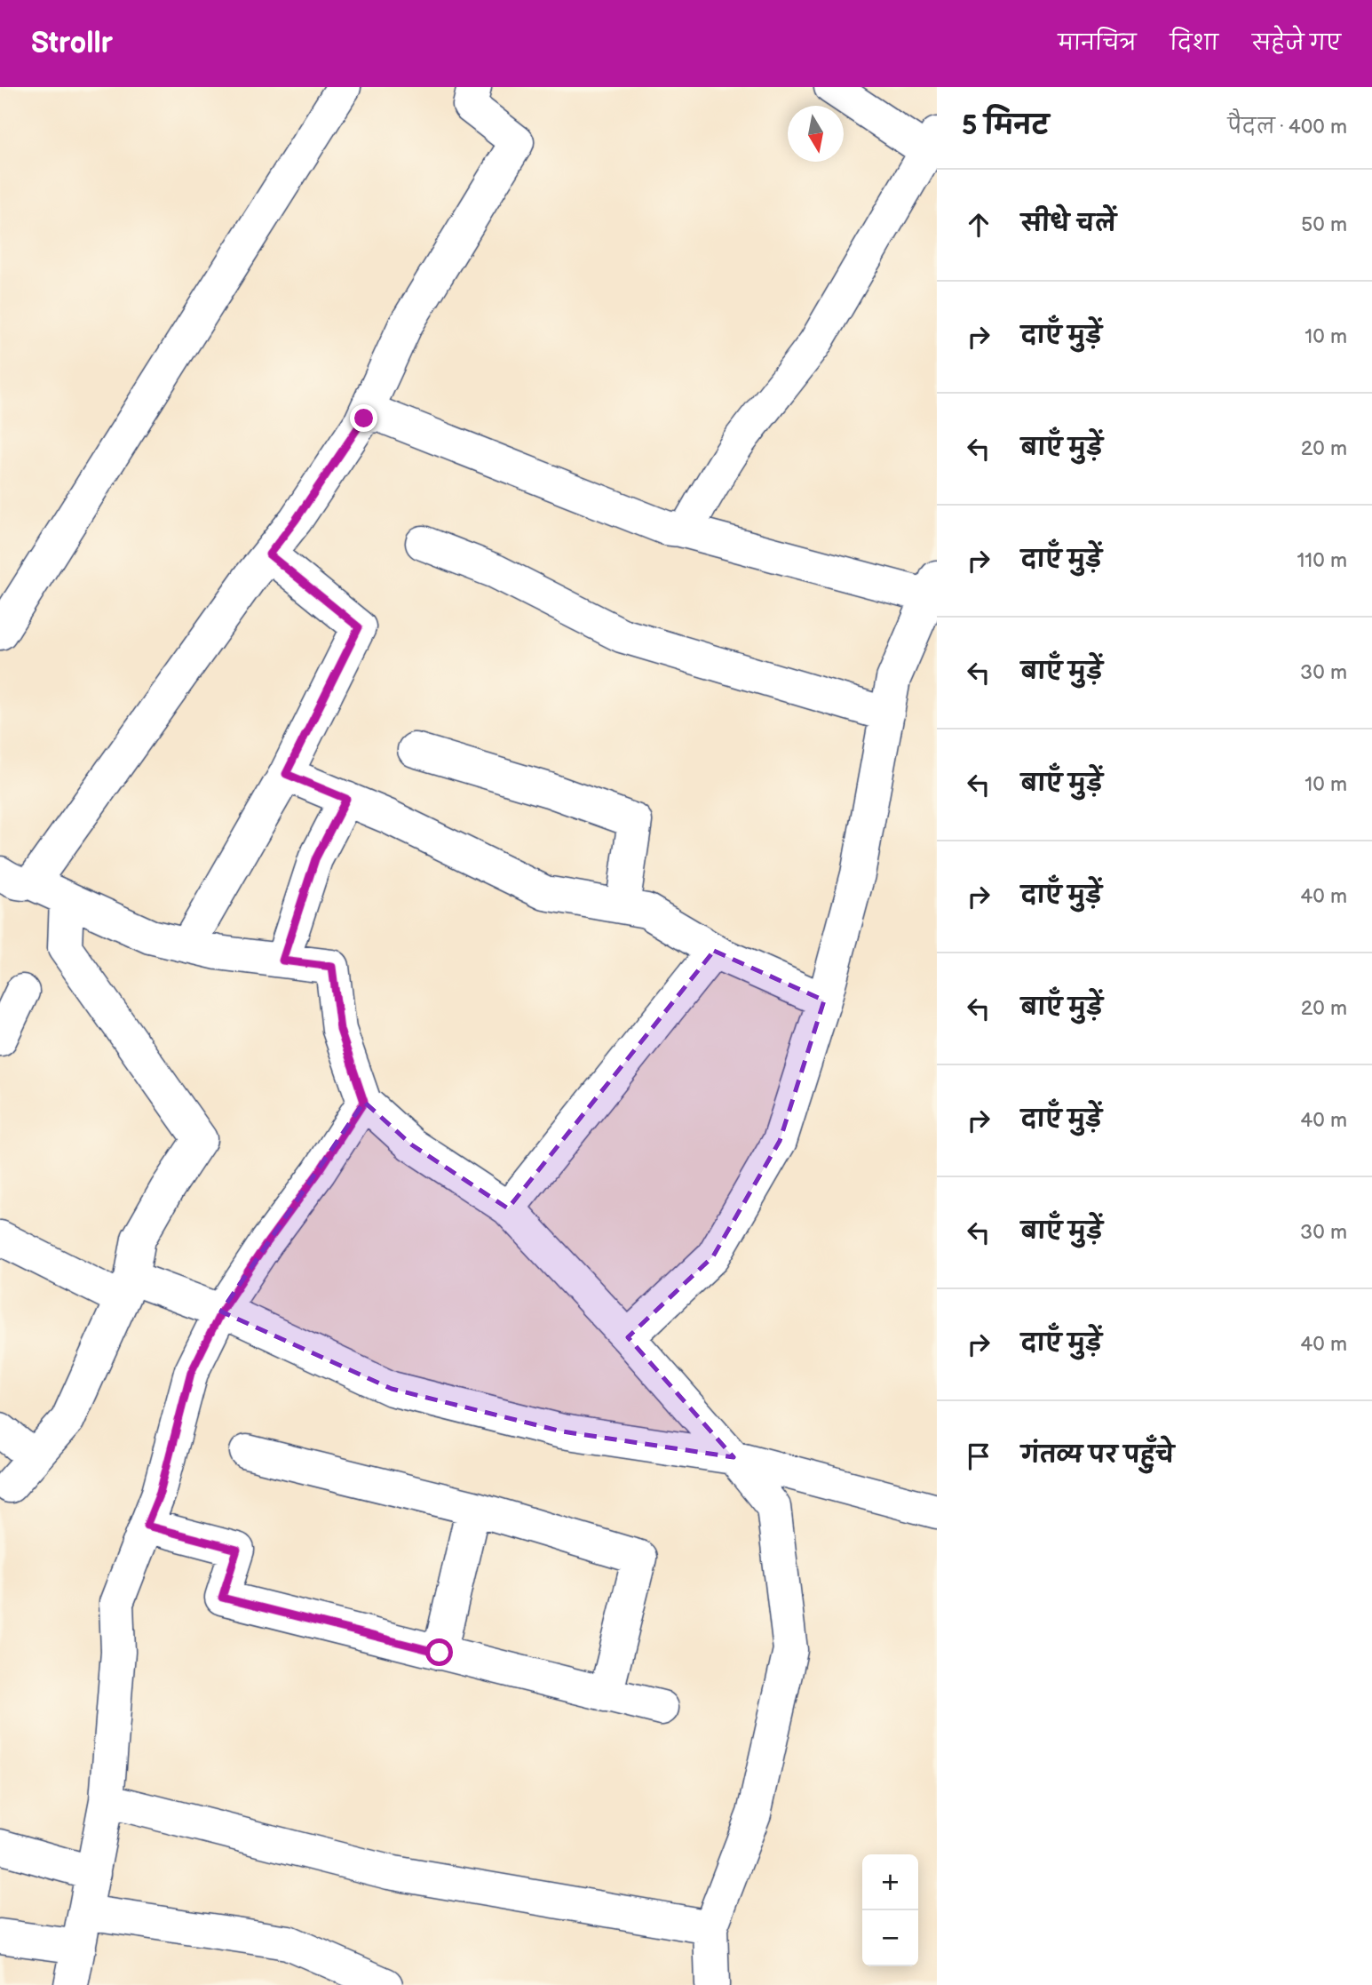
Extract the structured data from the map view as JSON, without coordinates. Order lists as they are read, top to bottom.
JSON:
{
  "north": "bottom",
  "page": {
    "header": "Strollr",
    "nav": ["मानचित्र", "दिशा", "सहेजे गए"],
    "heading": ["5 मिनट", "पैदल · 400 m"],
    "list": [
      ["सीधे चलें", "50 m"],
      ["दाएँ मुड़ें", "10 m"],
      ["बाएँ मुड़ें", "20 m"],
      ["दाएँ मुड़ें", "110 m"],
      ["बाएँ मुड़ें", "30 m"],
      ["बाएँ मुड़ें", "10 m"],
      ["दाएँ मुड़ें", "40 m"],
      ["बाएँ मुड़ें", "20 m"],
      ["दाएँ मुड़ें", "40 m"],
      ["बाएँ मुड़ें", "30 m"],
      ["दाएँ मुड़ें", "40 m"],
      "गंतव्य पर पहुँचे"
    ],
    "map_buttons": ["+", "−"]
  }
}
